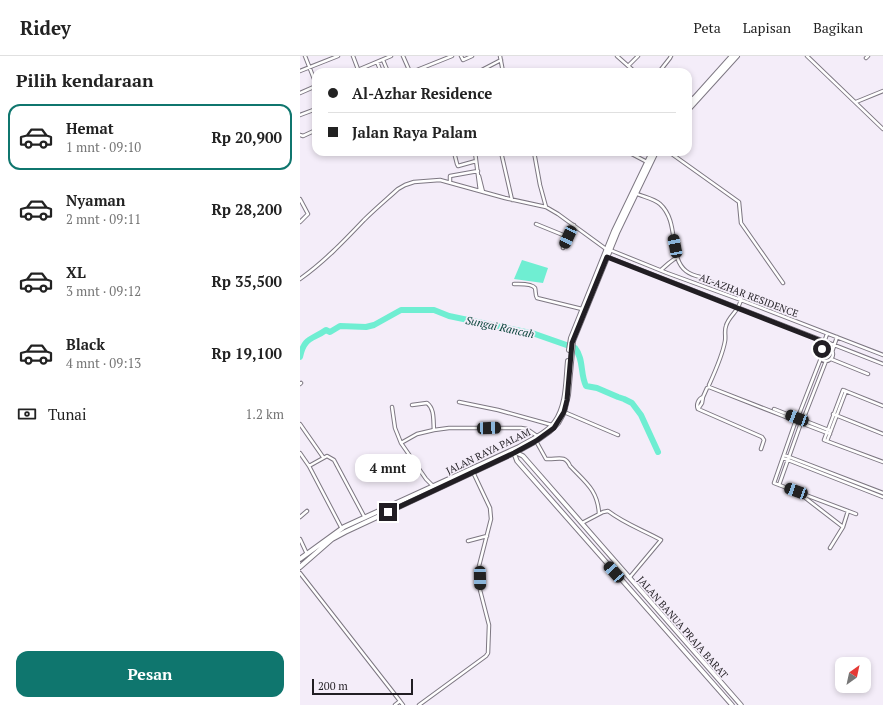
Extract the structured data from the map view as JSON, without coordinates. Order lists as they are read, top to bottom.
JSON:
{
  "streets": {
    "main road": ["JALAN RAYA PALAM"],
    "street": ["AL-AZHAR RESIDENCE", "JALAN BANUA PRAJA BARAT"]
  },
  "crossings": [
    ["AL-AZHAR RESIDENCE", "JALAN RAYA PALAM"],
    ["JALAN RAYA PALAM", "JALAN BANUA PRAJA BARAT"]
  ],
  "water": ["Sungai Rancah"],
  "scale_bar": "200 m",
  "north": "top right",
  "page": {
    "header": "Ridey",
    "nav": ["Peta", "Lapisan", "Bagikan"],
    "heading": "Pilih kendaraan",
    "banner": ["Al-Azhar Residence", "Jalan Raya Palam"],
    "list": [
      {
        "name": "Hemat",
        "note": "1 mnt · 09:10",
        "value": "Rp 20,900"
      },
      {
        "name": "Nyaman",
        "note": "2 mnt · 09:11",
        "value": "Rp 28,200"
      },
      {
        "name": "XL",
        "note": "3 mnt · 09:12",
        "value": "Rp 35,500"
      },
      {
        "name": "Black",
        "note": "4 mnt · 09:13",
        "value": "Rp 19,100"
      }
    ],
    "pay": ["Tunai", "1.2 km"],
    "bubble": "4 mnt",
    "buttons": "Pesan",
    "scale": "200 m"
  }
}
